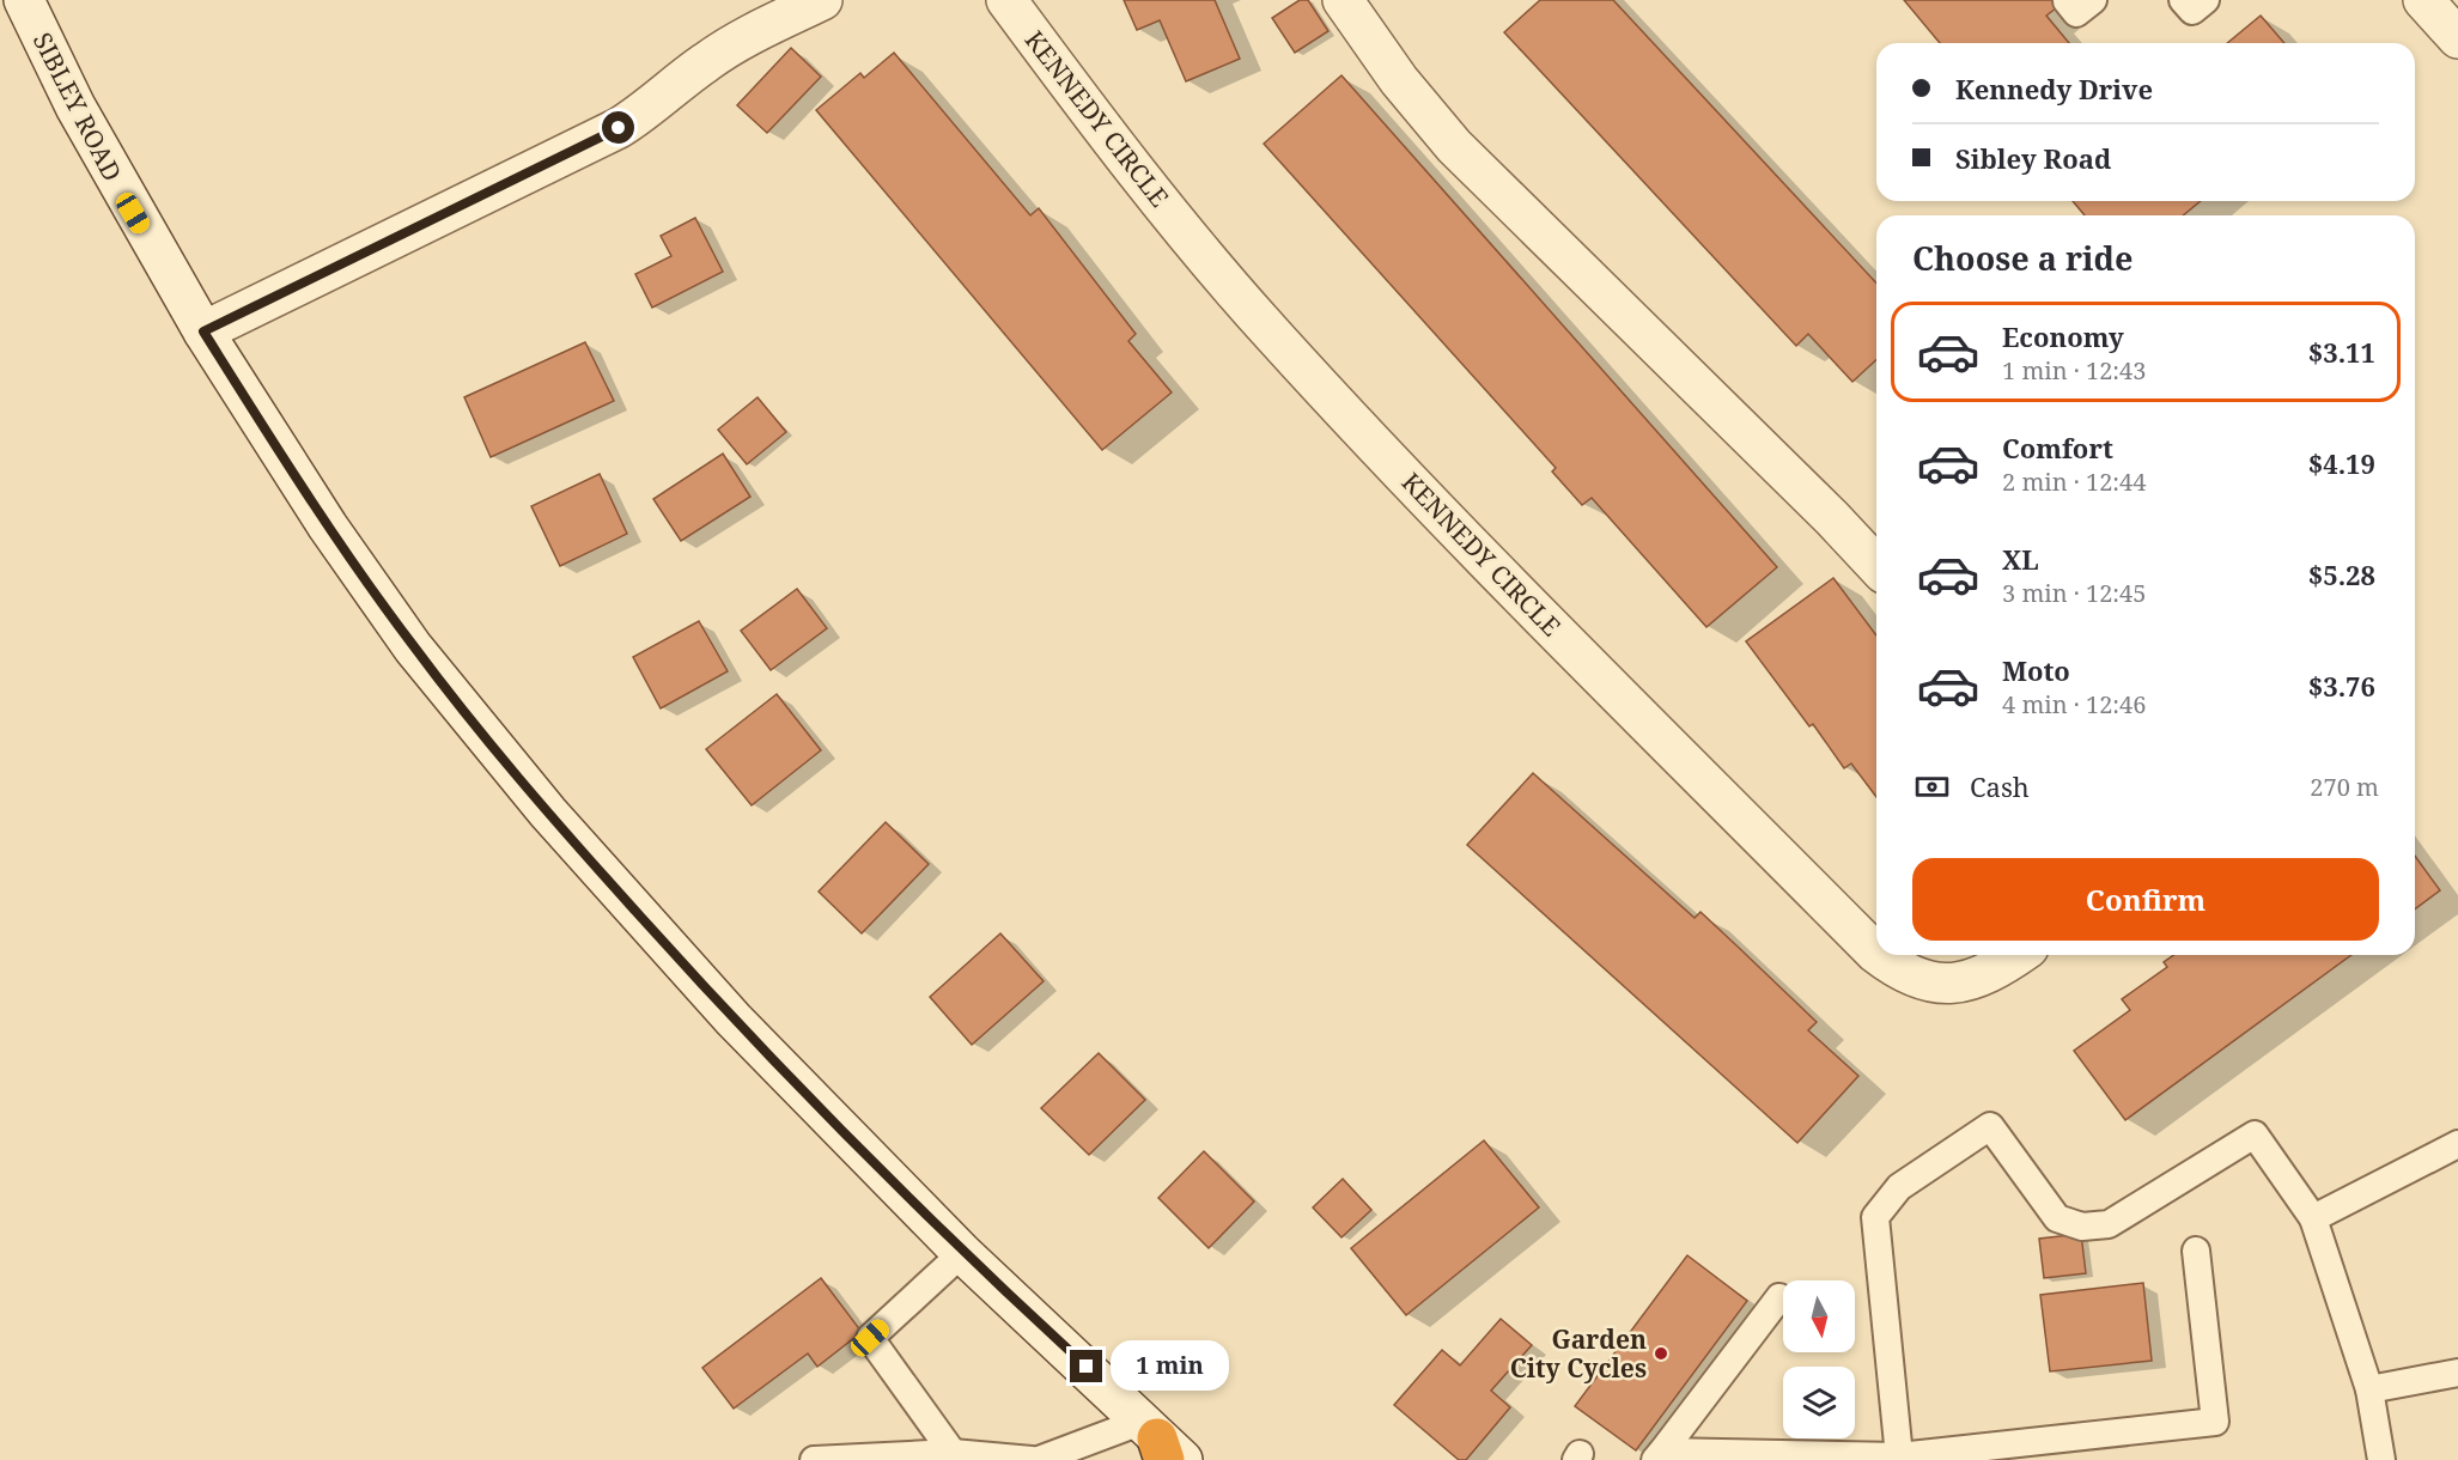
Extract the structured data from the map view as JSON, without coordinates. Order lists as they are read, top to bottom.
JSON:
{
  "streets": {
    "street": ["SIBLEY ROAD", "KENNEDY CIRCLE"]
  },
  "places": ["Garden City Cycles"],
  "north": "bottom",
  "page": {
    "banner": ["Kennedy Drive", "Sibley Road"],
    "heading": "Choose a ride",
    "list": [
      {
        "name": "Economy",
        "note": "1 min · 12:43",
        "value": "$3.11"
      },
      {
        "name": "Comfort",
        "note": "2 min · 12:44",
        "value": "$4.19"
      },
      {
        "name": "XL",
        "note": "3 min · 12:45",
        "value": "$5.28"
      },
      {
        "name": "Moto",
        "note": "4 min · 12:46",
        "value": "$3.76"
      }
    ],
    "pay": ["Cash", "270 m"],
    "buttons": "Confirm",
    "bubble": "1 min"
  }
}
